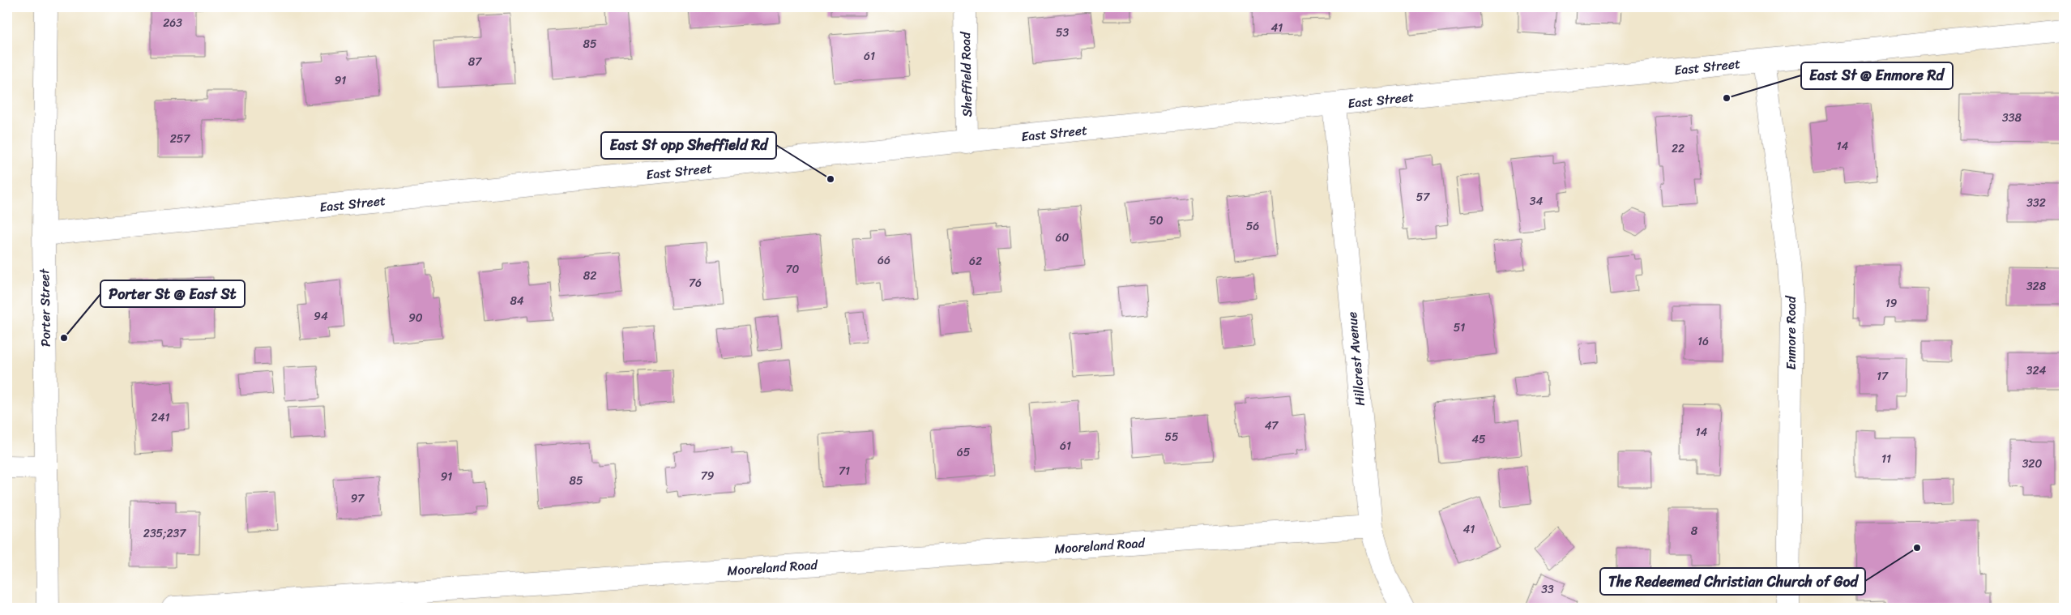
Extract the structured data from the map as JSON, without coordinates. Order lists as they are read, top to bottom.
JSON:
{
  "streets": {
    "street": [
      "East Street",
      "Sheffield Road",
      "Porter Street",
      "Enmore Road",
      "Hillcrest Avenue",
      "Mooreland Road"
    ]
  },
  "crossings": [
    ["East Street", "Sheffield Road"],
    ["East Street", "Porter Street"],
    ["East Street", "Enmore Road"],
    ["East Street", "Hillcrest Avenue"],
    ["Hillcrest Avenue", "Mooreland Road"]
  ],
  "places": [
    "East St @ Enmore Rd",
    "East St opp Sheffield Rd",
    "Porter St @ East St",
    "The Redeemed Christian Church of God"
  ],
  "house_numbers": [
    "263",
    "41",
    "53",
    "85",
    "61",
    "87",
    "91",
    "338",
    "257",
    "14",
    "22",
    "57",
    "34",
    "332",
    "50",
    "56",
    "60",
    "66",
    "62",
    "70",
    "82",
    "76",
    "328",
    "84",
    "19",
    "94",
    "90",
    "51",
    "16",
    "324",
    "17",
    "241",
    "47",
    "14",
    "55",
    "45",
    "61",
    "65",
    "11",
    "320",
    "71",
    "79",
    "91",
    "85",
    "97",
    "41",
    "8",
    "235;237",
    "33"
  ]
}
